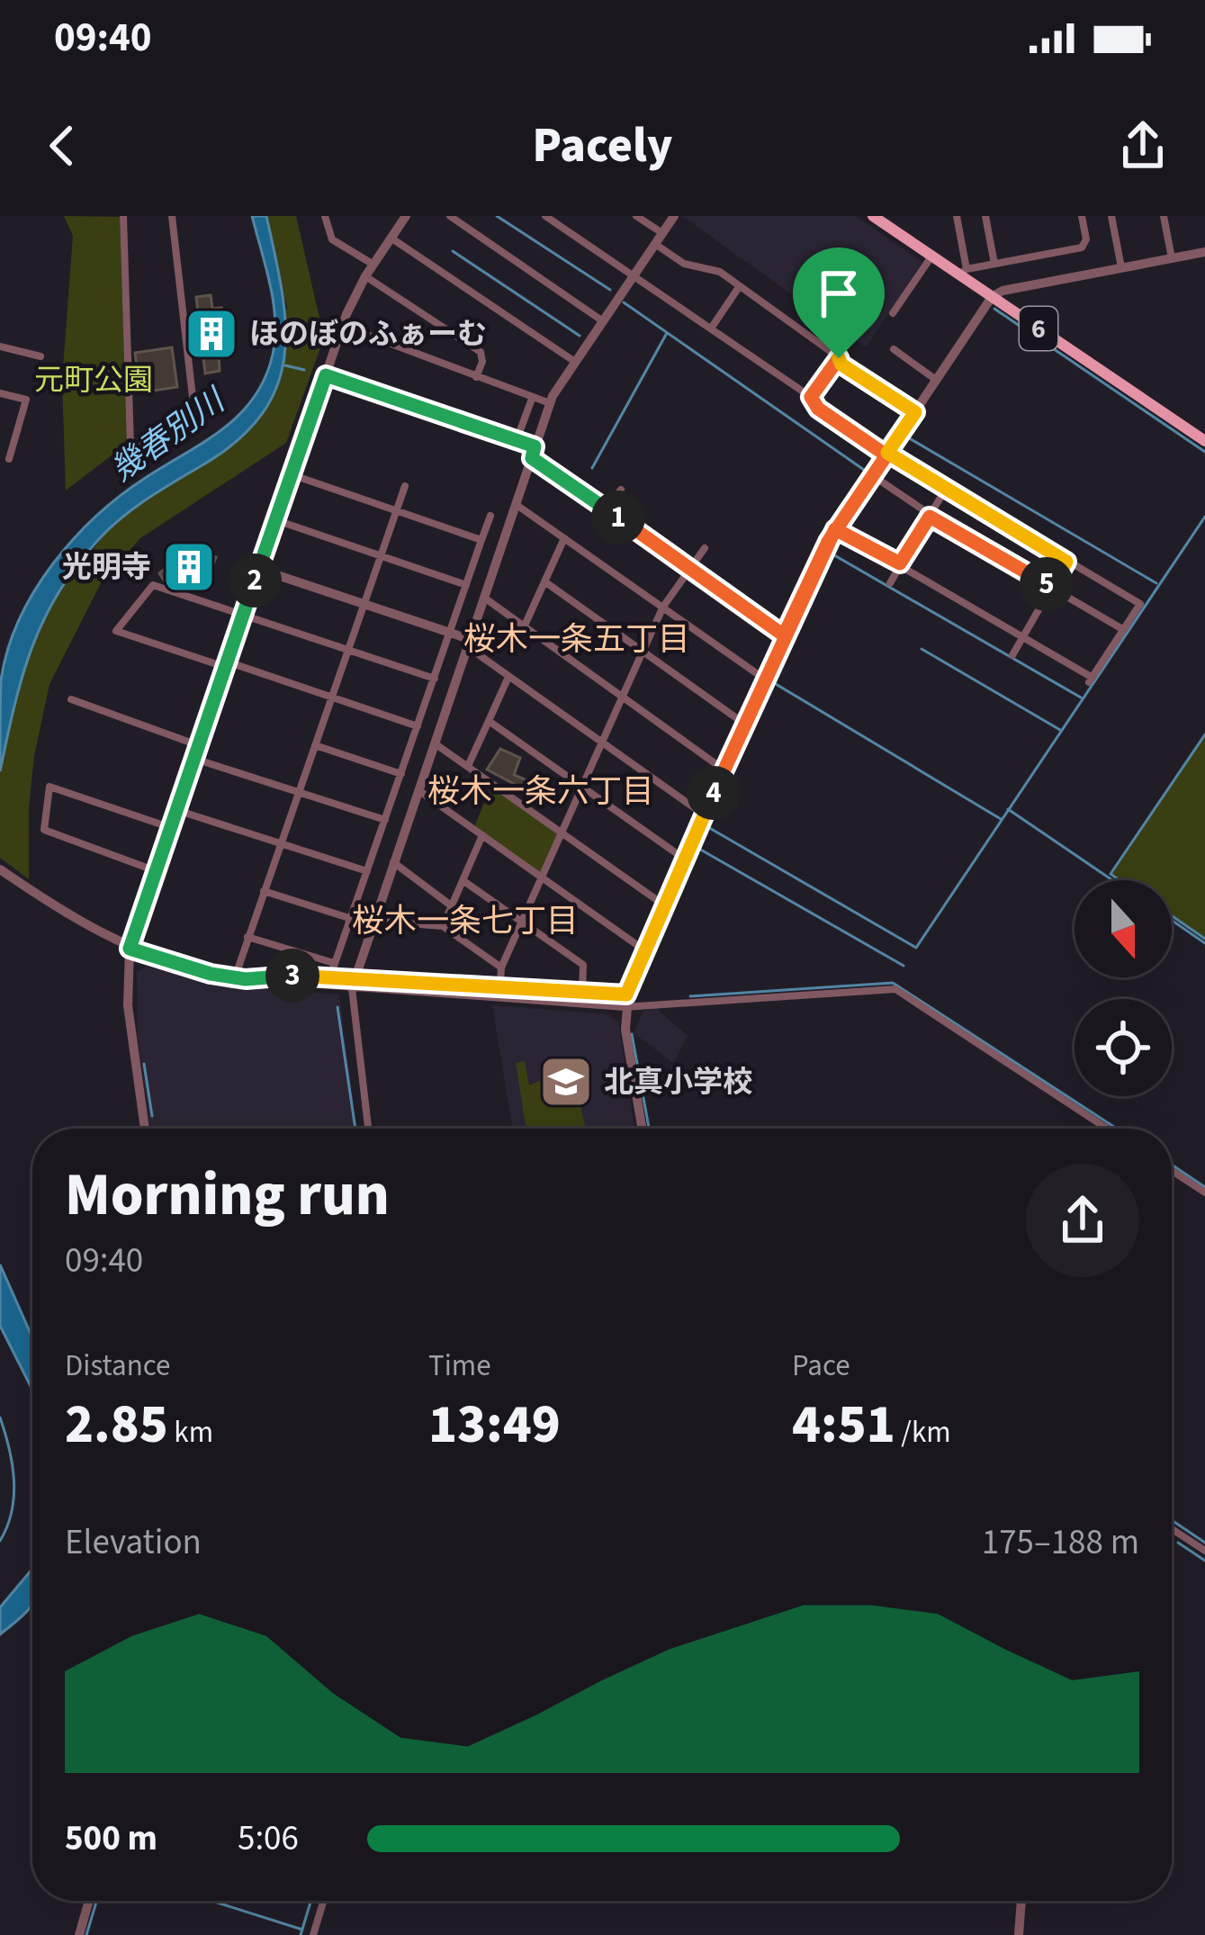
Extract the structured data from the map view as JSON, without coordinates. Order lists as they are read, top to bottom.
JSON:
{
  "streets": {
    "main road": ["6"]
  },
  "districts": ["桜木一条五丁目", "桜木一条六丁目", "桜木一条七丁目"],
  "water": ["幾春別川"],
  "parks": ["元町公園"],
  "places": {
    "building": ["ほのぼのふぁーむ", "光明寺"],
    "school or university": ["北真小学校"]
  },
  "north": "bottom",
  "page": {
    "status": "09:40",
    "header": "Pacely",
    "pins": [
      "1",
      "2",
      "5",
      "4",
      "3"
    ],
    "heading": ["Morning run", "09:40"],
    "stats": [
      ["Distance", "2.85 km"],
      ["Time", "13:49"],
      ["Pace", "4:51 /km"]
    ],
    "chart": ["Elevation", "175–188 m"],
    "list": [
      {
        "name": "500 m",
        "note": "5:06"
      }
    ]
  }
}
